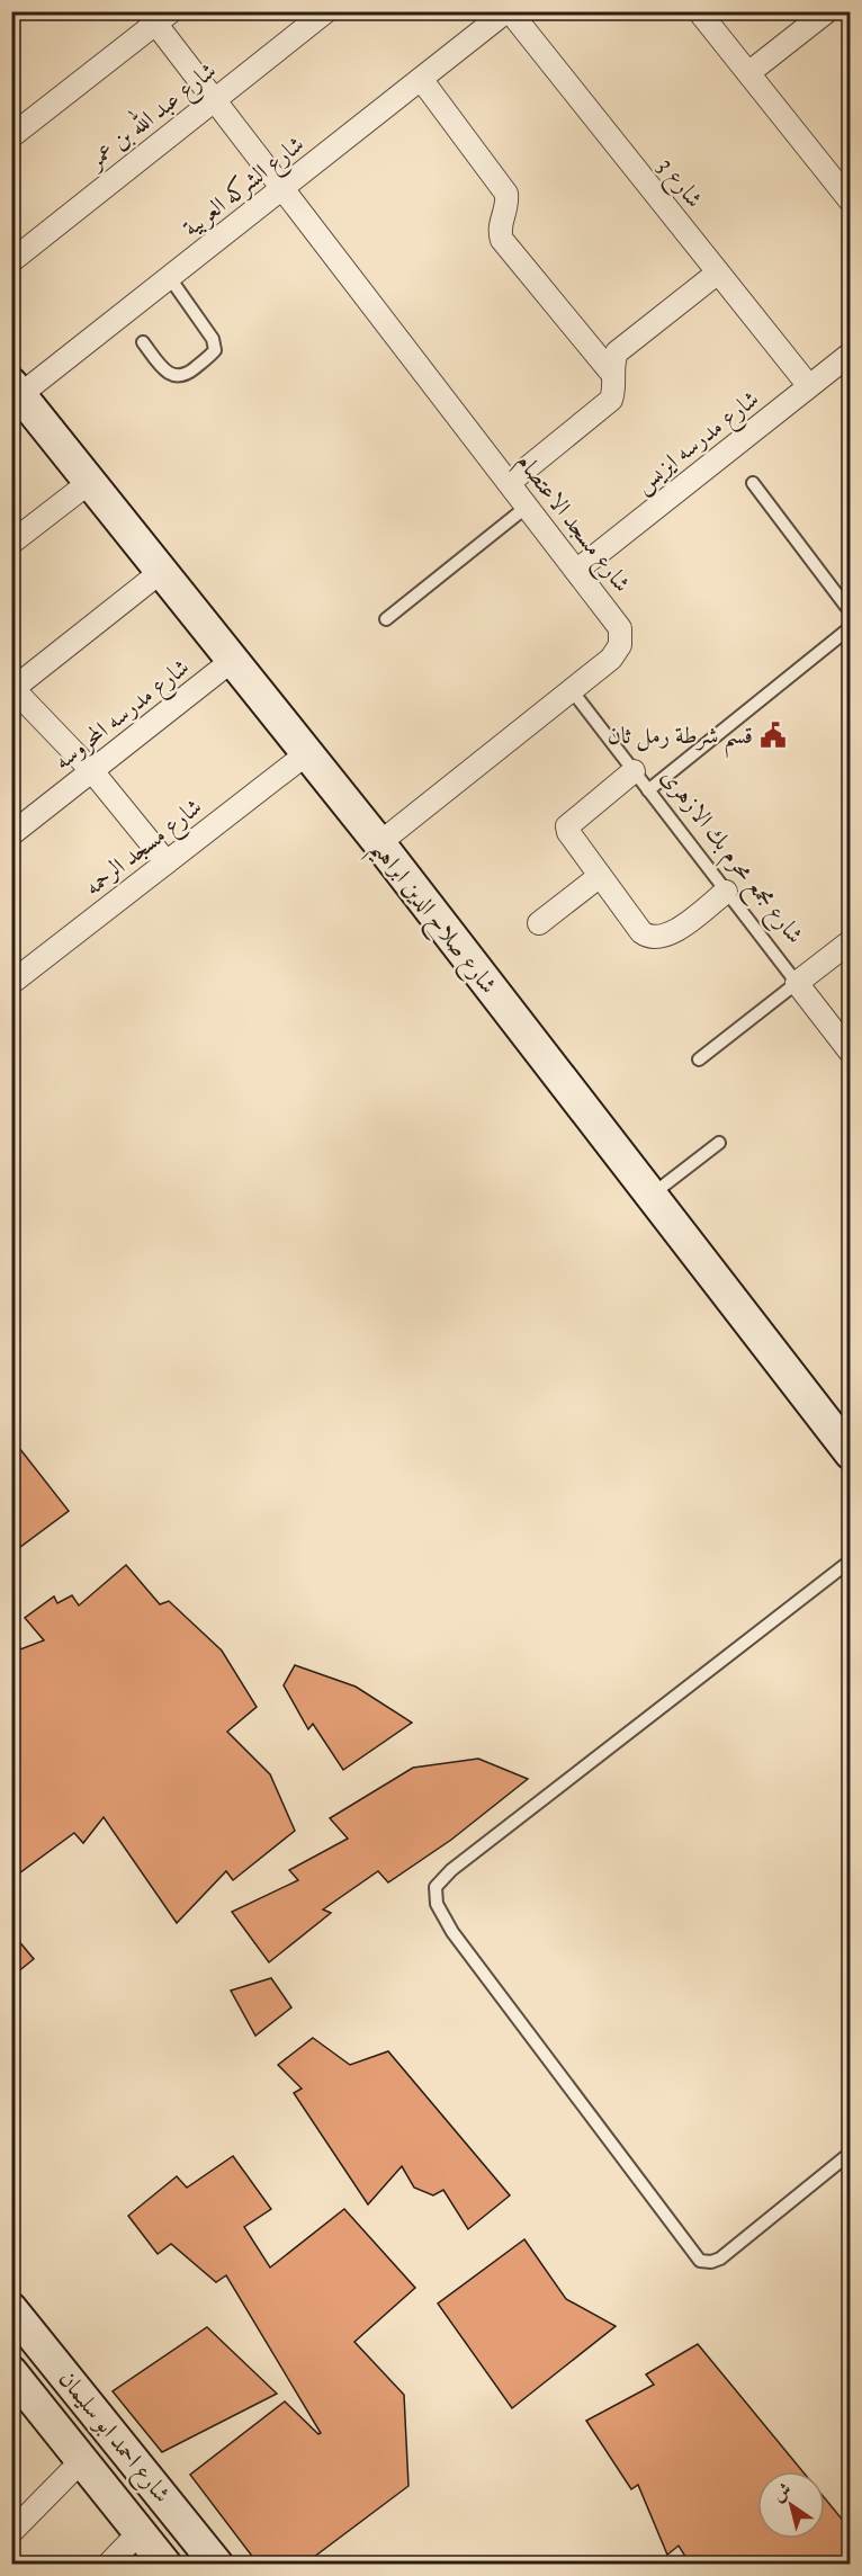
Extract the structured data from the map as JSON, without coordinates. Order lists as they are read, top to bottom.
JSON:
{
  "streets": {
    "street": [
      "شارع عبد الله بن عمر",
      "شارع 3",
      "شارع الشركه العربية",
      "شارع مدرسه ايزيس",
      "شارع مسجد الاعتصام",
      "شارع مدرسه المحروسه",
      "شارع مسجد الرحمه",
      "شارع مجمع محرم بك الازهرى",
      "شارع صلاح الدين ابراهيم",
      "شارع احمد ابو سليمان"
    ]
  },
  "crossings": [
    ["شارع عبد الله بن عمر", "شارع مسجد الاعتصام"],
    ["شارع 3", "شارع الشركه العربية"],
    ["شارع 3", "شارع مدرسه ايزيس"],
    ["شارع الشركه العربية", "شارع مسجد الاعتصام"],
    ["شارع الشركه العربية", "شارع صلاح الدين ابراهيم"],
    ["شارع مدرسه ايزيس", "شارع مسجد الاعتصام"],
    ["شارع مسجد الاعتصام", "شارع مجمع محرم بك الازهرى"],
    ["شارع مسجد الاعتصام", "شارع صلاح الدين ابراهيم"],
    ["شارع مدرسه المحروسه", "شارع صلاح الدين ابراهيم"],
    ["شارع مسجد الرحمه", "شارع صلاح الدين ابراهيم"]
  ],
  "places": {
    "public building": ["قسم شرطة رمل ثان"]
  },
  "north": "top left"
}
